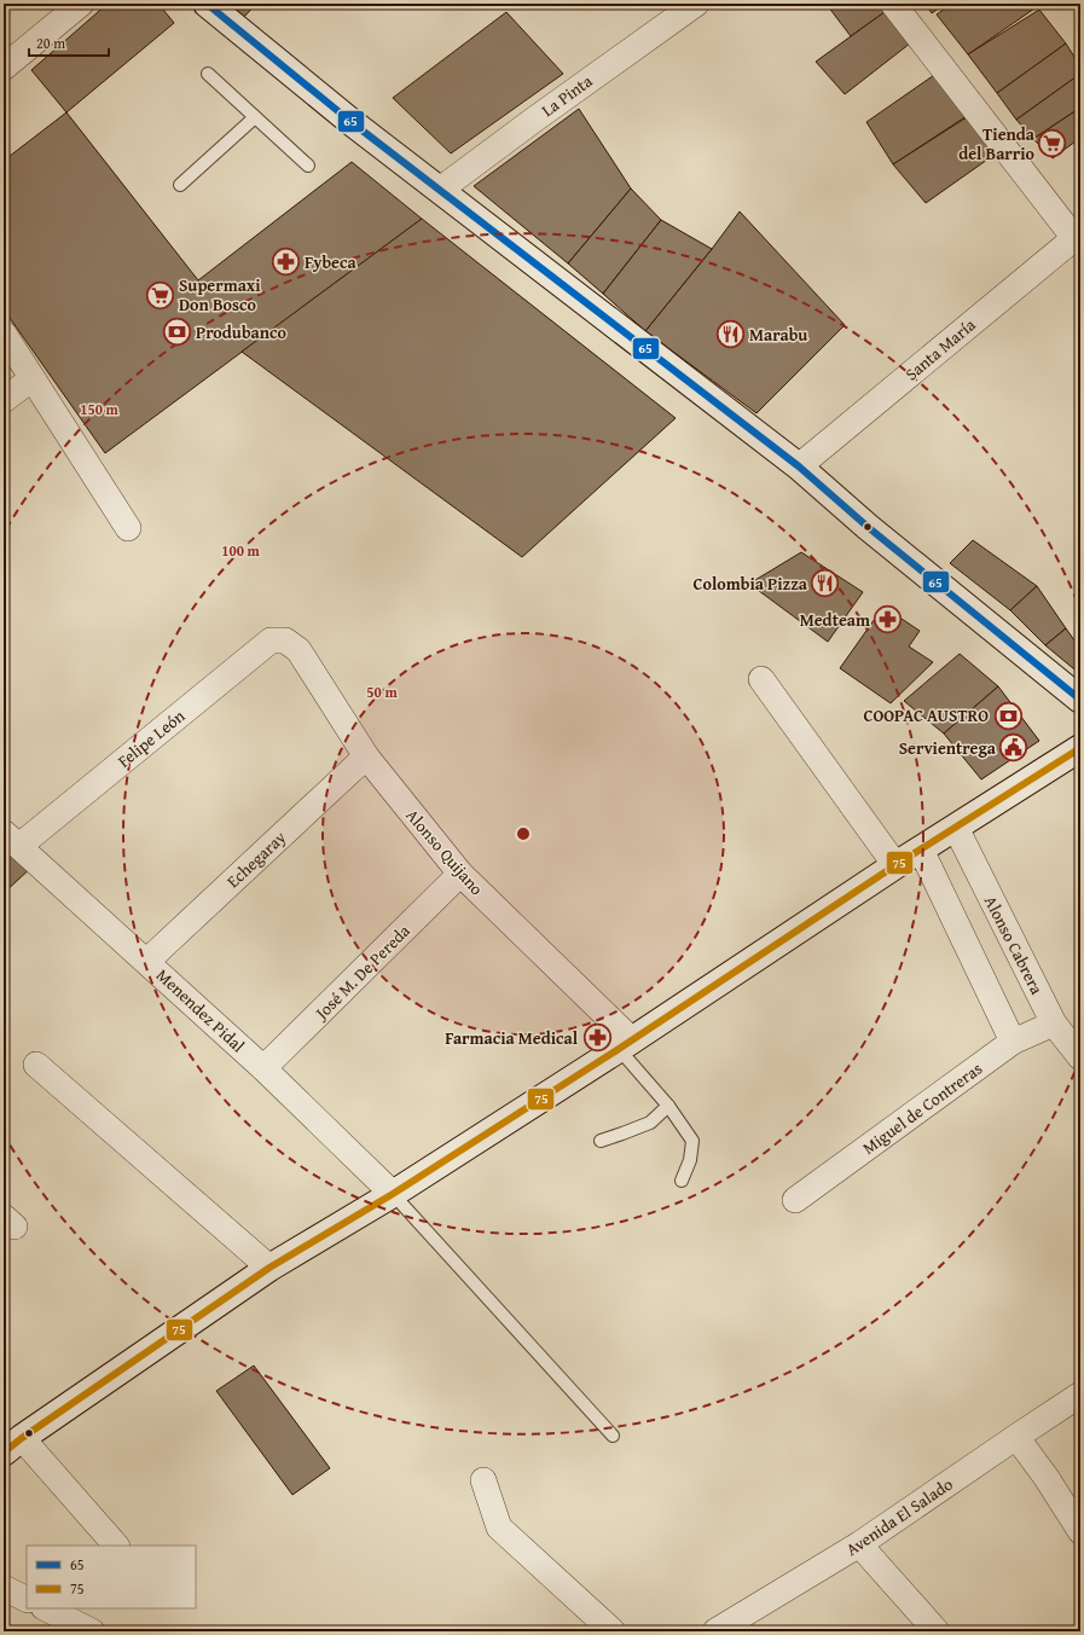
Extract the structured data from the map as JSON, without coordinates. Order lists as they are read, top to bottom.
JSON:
{
  "streets": {
    "street": [
      "La Pinta",
      "Santa María",
      "Felipe León",
      "Alonso Quijano",
      "Echegaray",
      "Alonso Cabrera",
      "José M. De Pereda",
      "Menendez Pidal",
      "Miguel de Contreras",
      "Avenida El Salado"
    ]
  },
  "crossings": [
    ["Felipe León", "Alonso Quijano"],
    ["Felipe León", "Menendez Pidal"],
    ["Alonso Quijano", "Echegaray"],
    ["Alonso Quijano", "José M. De Pereda"],
    ["Echegaray", "Menendez Pidal"],
    ["Alonso Cabrera", "Miguel de Contreras"],
    ["José M. De Pereda", "Menendez Pidal"]
  ],
  "places": {
    "supermarket": ["Tienda del Barrio", "Supermaxi Don Bosco"],
    "pharmacy": ["Fybeca", "Medteam", "Farmacia Medical"],
    "bank": ["Produbanco", "COOPAC AUSTRO"],
    "restaurant": ["Marabu", "Colombia Pizza"],
    "public building": ["Servientrega"]
  },
  "lines": ["transit line 65", "transit line 75"],
  "legend": ["65", "75"],
  "scale_bar": "20 m",
  "rings": ["150 m", "100 m", "50 m"]
}
